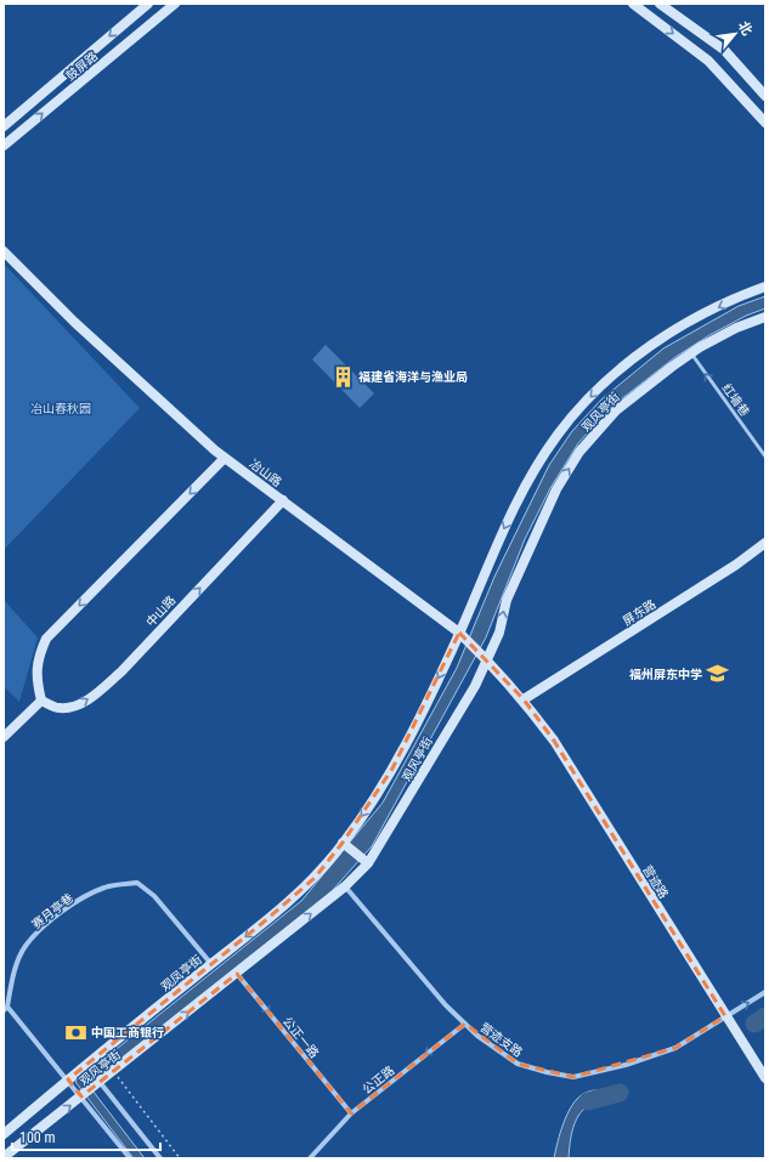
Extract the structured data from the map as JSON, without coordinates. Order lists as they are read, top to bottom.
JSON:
{
  "streets": {
    "street": [
      "鼓屏路",
      "观风亭街",
      "冶山路",
      "中山路",
      "屏东路",
      "营迹路",
      "赛月亭巷",
      "观凤亭街",
      "公正一路",
      "营迹支路",
      "公正路"
    ],
    "lane": ["红墙巷"]
  },
  "crossings": [
    ["红墙巷", "观风亭街"],
    ["观风亭街", "冶山路"],
    ["观风亭街", "观凤亭街"],
    ["观风亭街", "公正一路"],
    ["观风亭街", "营迹支路"],
    ["冶山路", "中山路"],
    ["冶山路", "屏东路"],
    ["冶山路", "营迹路"],
    ["屏东路", "营迹路"],
    ["营迹路", "营迹支路"],
    ["赛月亭巷", "观凤亭街"],
    ["公正一路", "公正路"],
    ["营迹支路", "公正路"]
  ],
  "one_way": [
    "红墙巷",
    "观凤亭街",
    "公正一路",
    "公正路"
  ],
  "parks": ["冶山春秋园"],
  "places": {
    "building": ["福建省海洋与渔业局"],
    "school or university": ["福州屏东中学"],
    "bank": ["中国工商银行"]
  },
  "scale_bar": "100 m",
  "north": "top right"
}
